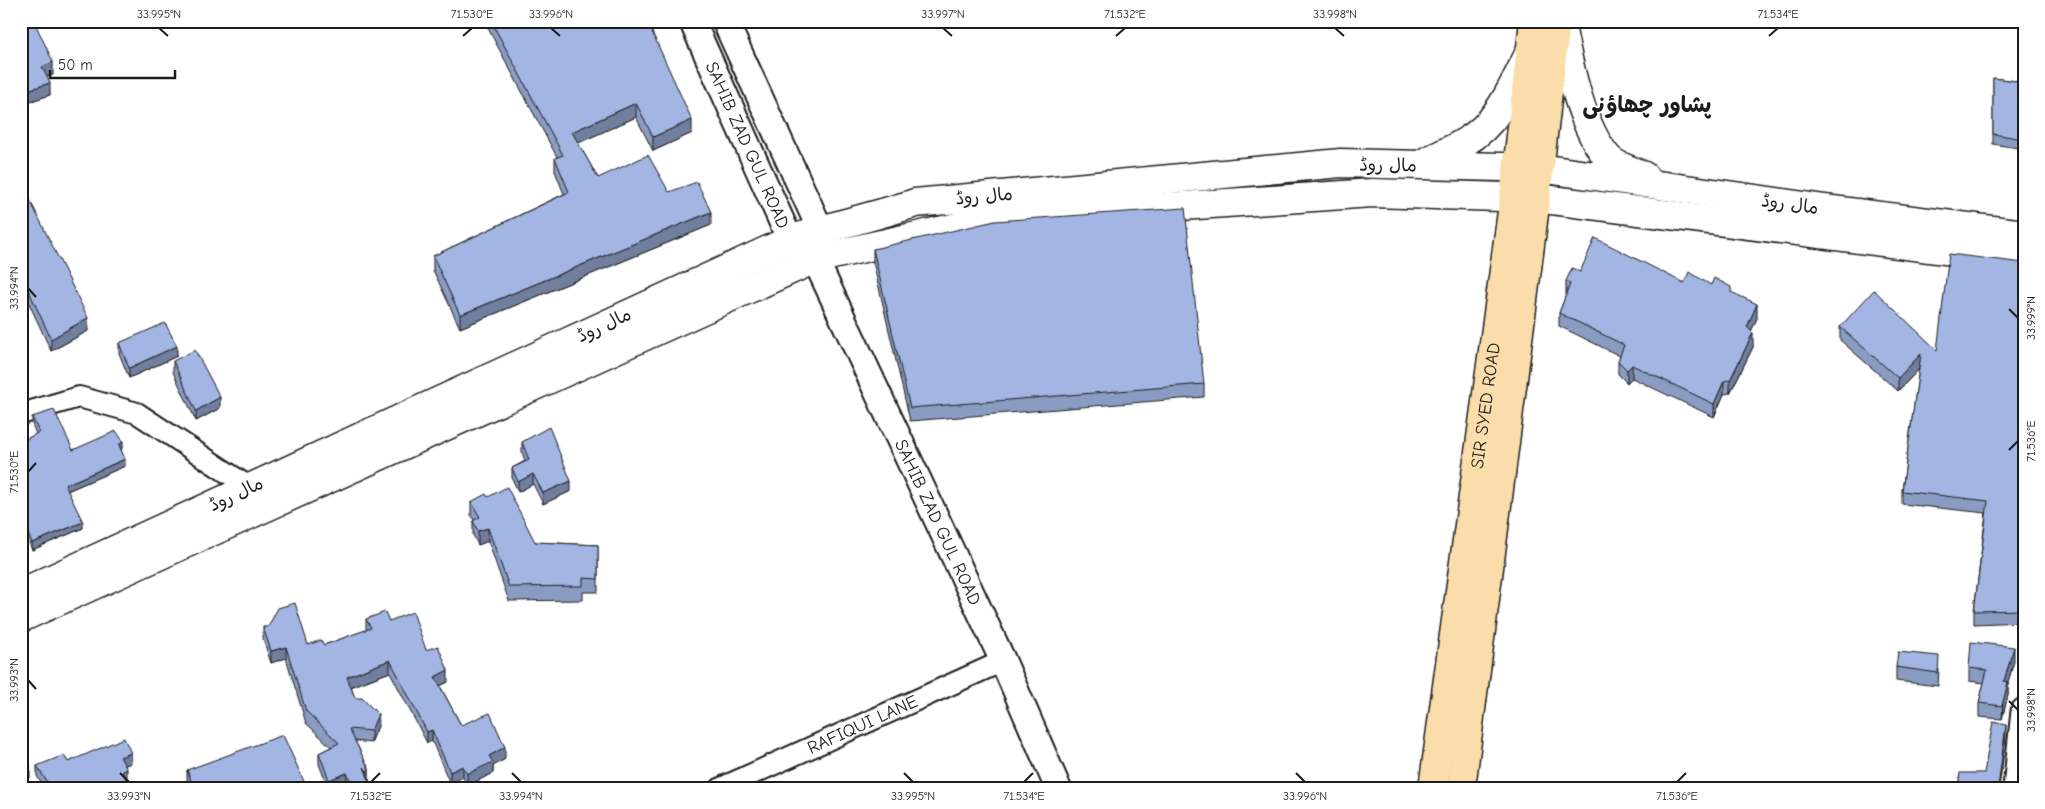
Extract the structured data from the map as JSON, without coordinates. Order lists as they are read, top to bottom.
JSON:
{
  "streets": {
    "main road": ["مال روڈ", "SIR SYED ROAD"],
    "street": ["SAHIB ZAD GUL ROAD", "RAFIQUI LANE"]
  },
  "crossings": [
    ["SAHIB ZAD GUL ROAD", "مال روڈ"],
    ["SAHIB ZAD GUL ROAD", "RAFIQUI LANE"],
    ["مال روڈ", "SIR SYED ROAD"]
  ],
  "districts": ["پشاور چھاؤنی"],
  "scale_bar": "50 m",
  "coordinates": [
    "33.995°N",
    "71.530°E",
    "33.996°N",
    "33.997°N",
    "71.532°E",
    "33.998°N",
    "71.534°E",
    "33.994°N",
    "33.999°N",
    "71.536°E",
    "33.993°N"
  ]
}
